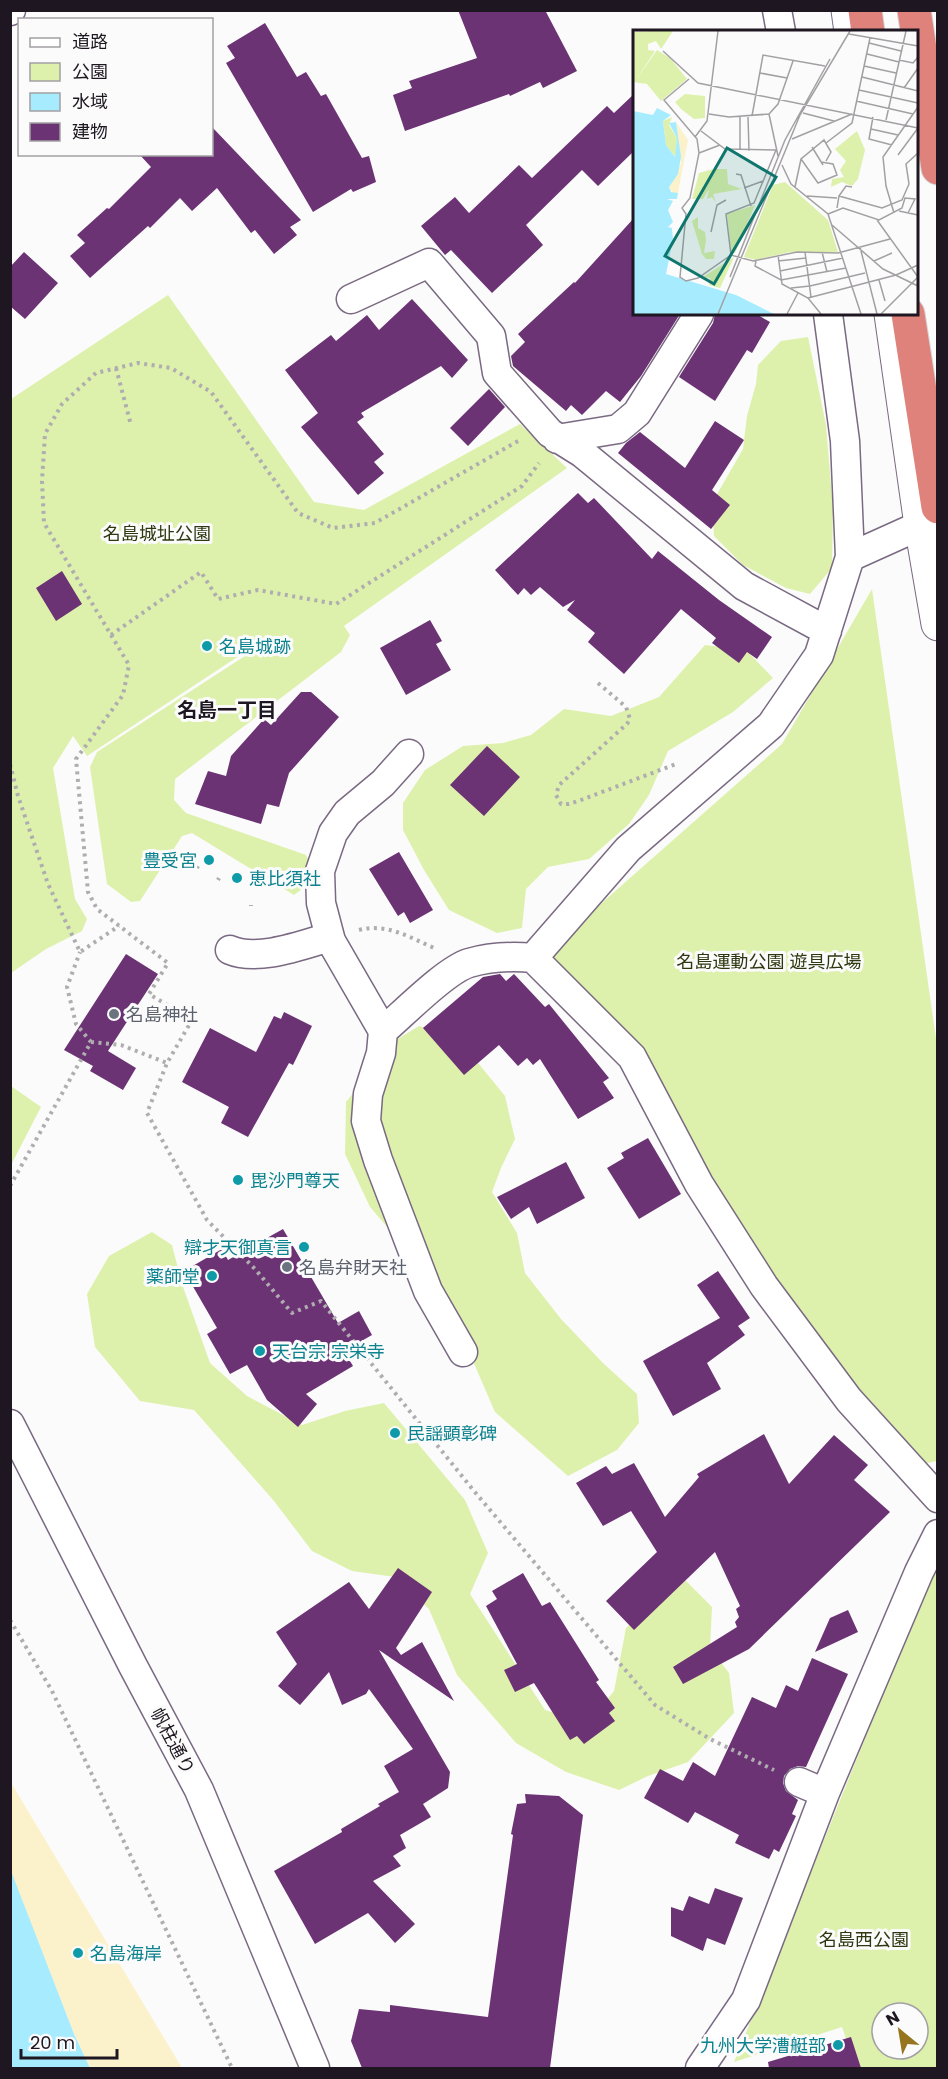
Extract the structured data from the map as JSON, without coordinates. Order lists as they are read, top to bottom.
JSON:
{
  "streets": {
    "street": ["帆柱通り"]
  },
  "districts": ["名島一丁目"],
  "parks": ["名島城址公園", "名島運動公園 遊具広場", "名島西公園"],
  "places": [
    "名島城跡",
    "豊受宮",
    "恵比須社",
    "名島神社",
    "毘沙門尊天",
    "辯才天御真言",
    "名島弁財天社",
    "薬師堂",
    "天台宗 宗栄寺",
    "民謡顕彰碑",
    "名島海岸",
    "九州大学漕艇部"
  ],
  "legend": [
    "道路",
    "公園",
    "水域",
    "建物"
  ],
  "scale_bar": "20 m",
  "north": "top left"
}
